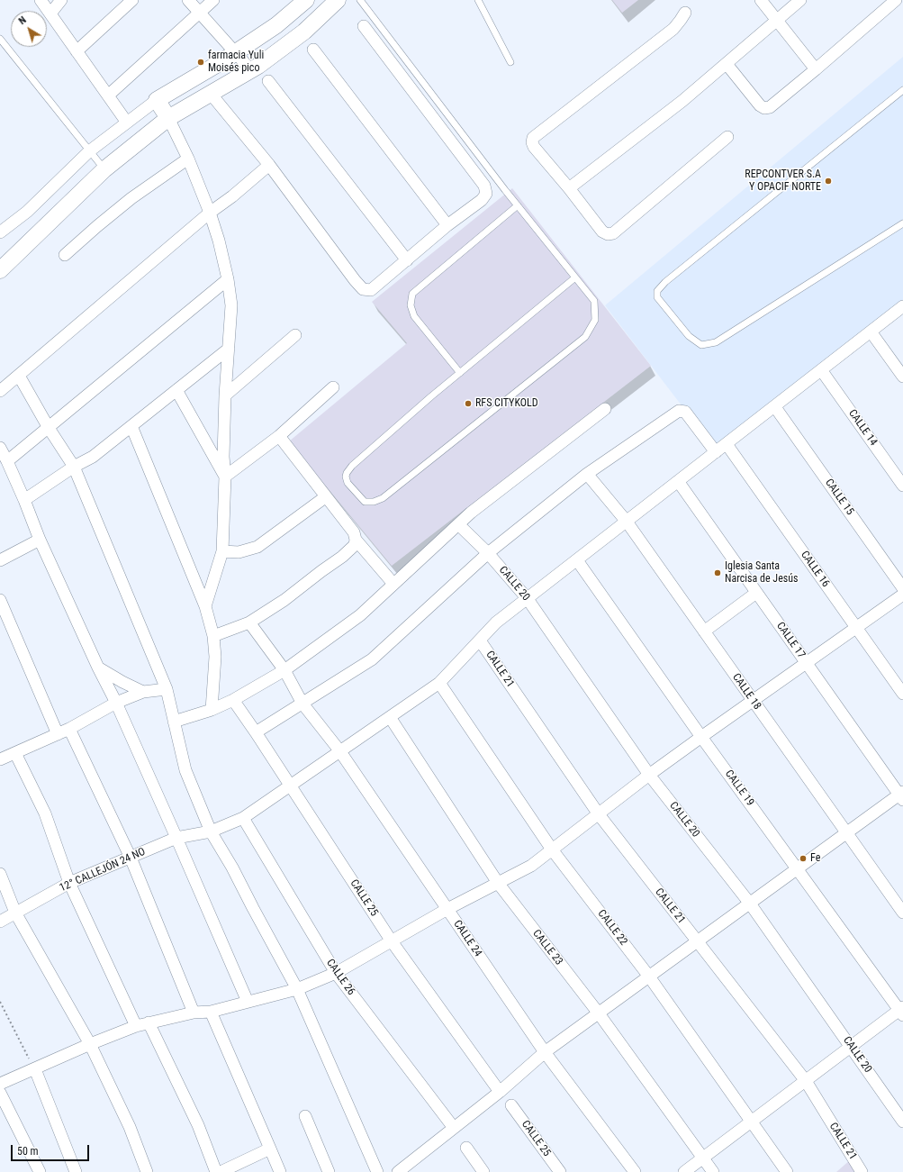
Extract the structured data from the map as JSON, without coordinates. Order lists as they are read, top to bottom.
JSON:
{
  "streets": {
    "street": [
      "CALLE 14",
      "CALLE 15",
      "CALLE 16",
      "CALLE 20",
      "CALLE 17",
      "CALLE 21",
      "CALLE 18",
      "CALLE 19",
      "12° CALLEJÓN 24 NO",
      "CALLE 25",
      "CALLE 22",
      "CALLE 24",
      "CALLE 23",
      "CALLE 26"
    ]
  },
  "crossings": [
    ["CALLE 14", "12° CALLEJÓN 24 NO"],
    ["CALLE 15", "12° CALLEJÓN 24 NO"],
    ["CALLE 16", "12° CALLEJÓN 24 NO"],
    ["CALLE 20", "12° CALLEJÓN 24 NO"],
    ["CALLE 17", "12° CALLEJÓN 24 NO"],
    ["CALLE 21", "12° CALLEJÓN 24 NO"],
    ["CALLE 18", "12° CALLEJÓN 24 NO"],
    ["CALLE 19", "12° CALLEJÓN 24 NO"],
    ["12° CALLEJÓN 24 NO", "CALLE 25"],
    ["12° CALLEJÓN 24 NO", "CALLE 22"],
    ["12° CALLEJÓN 24 NO", "CALLE 24"],
    ["12° CALLEJÓN 24 NO", "CALLE 23"],
    ["12° CALLEJÓN 24 NO", "CALLE 26"]
  ],
  "places": [
    "farmacia Yuli Moisés pico",
    "REPCONTVER S.A Y OPACIF NORTE",
    "RFS CITYKOLD",
    "Iglesia Santa Narcisa de Jesús",
    "Fe"
  ],
  "scale_bar": "50 m",
  "north": "top left"
}
